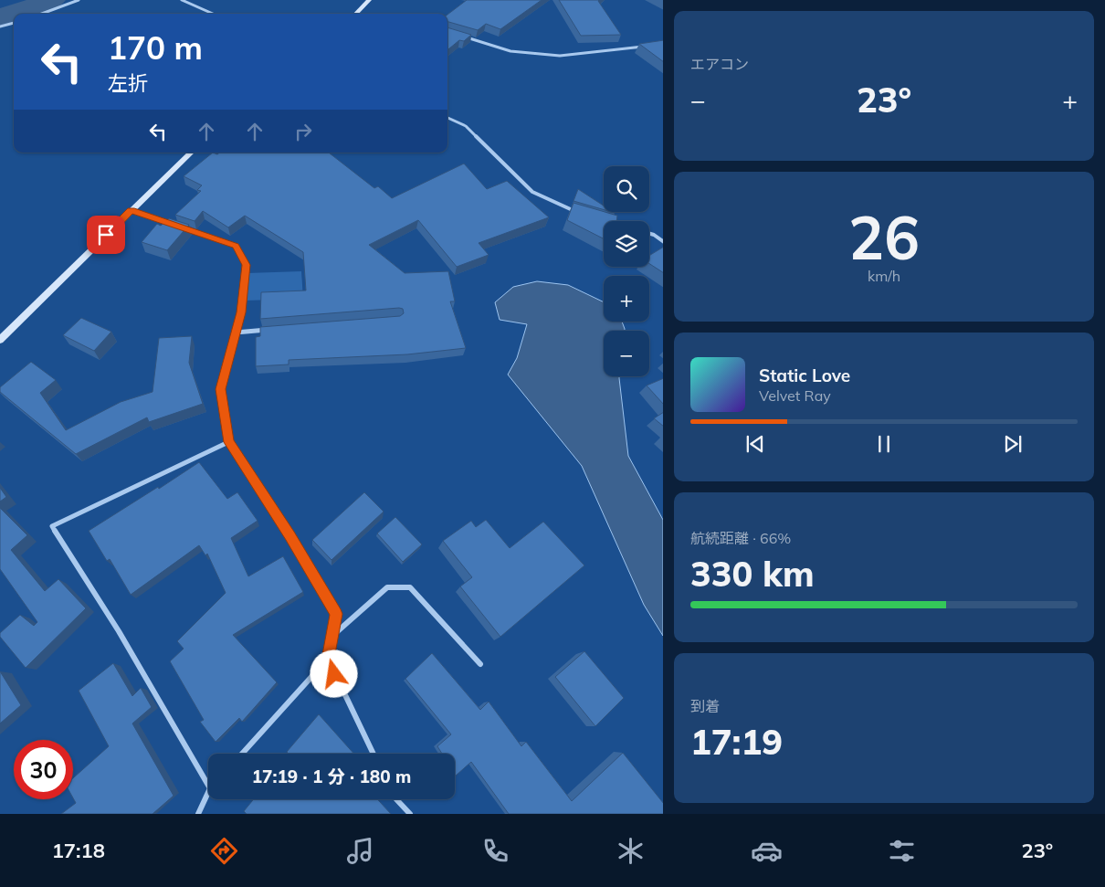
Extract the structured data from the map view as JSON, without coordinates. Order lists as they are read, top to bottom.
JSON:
{
  "page": {
    "tile": [
      "エアコン",
      ["26", "km/h"],
      ["航続距離 · 66%", "330 km"],
      ["到着", "17:19"]
    ],
    "turn": ["170 m", "左折"],
    "heat": ["−", "23°", "+"],
    "map_buttons": ["+", "−"],
    "song": ["Static Love", "Velvet Ray"],
    "limit": "30",
    "trip": "17:19 · 1 分 · 180 m",
    "tabs": ["17:18", "23°"]
  }
}
